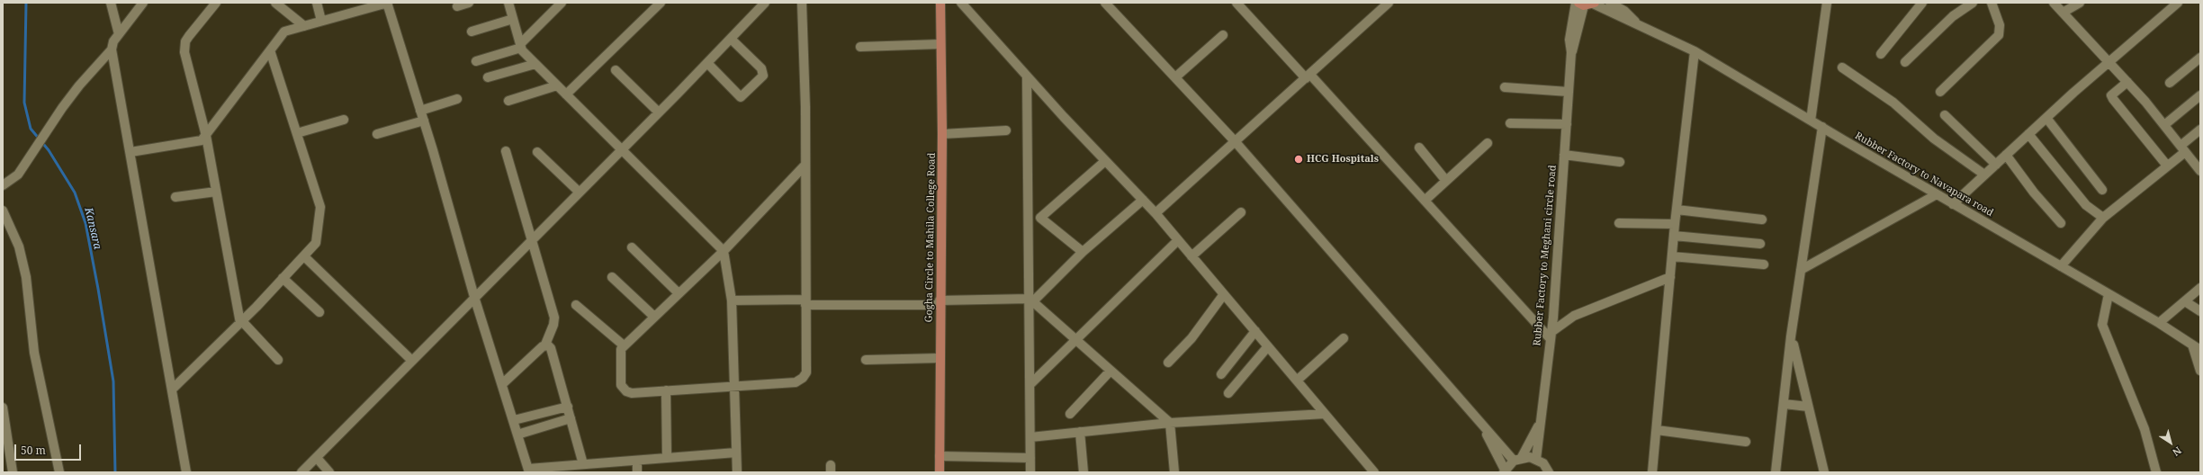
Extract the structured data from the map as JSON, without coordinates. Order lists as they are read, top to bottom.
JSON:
{
  "streets": {
    "main road": ["Gogha Circle to Mahila College Road"],
    "street": ["Rubber Factory to Navapara road", "Rubber Factory to Meghani circle road"]
  },
  "crossings": [
    ["Rubber Factory to Navapara road", "Rubber Factory to Meghani circle road"]
  ],
  "water": ["Kansara"],
  "places": ["HCG Hospitals"],
  "scale_bar": "50 m",
  "north": "bottom right"
}
